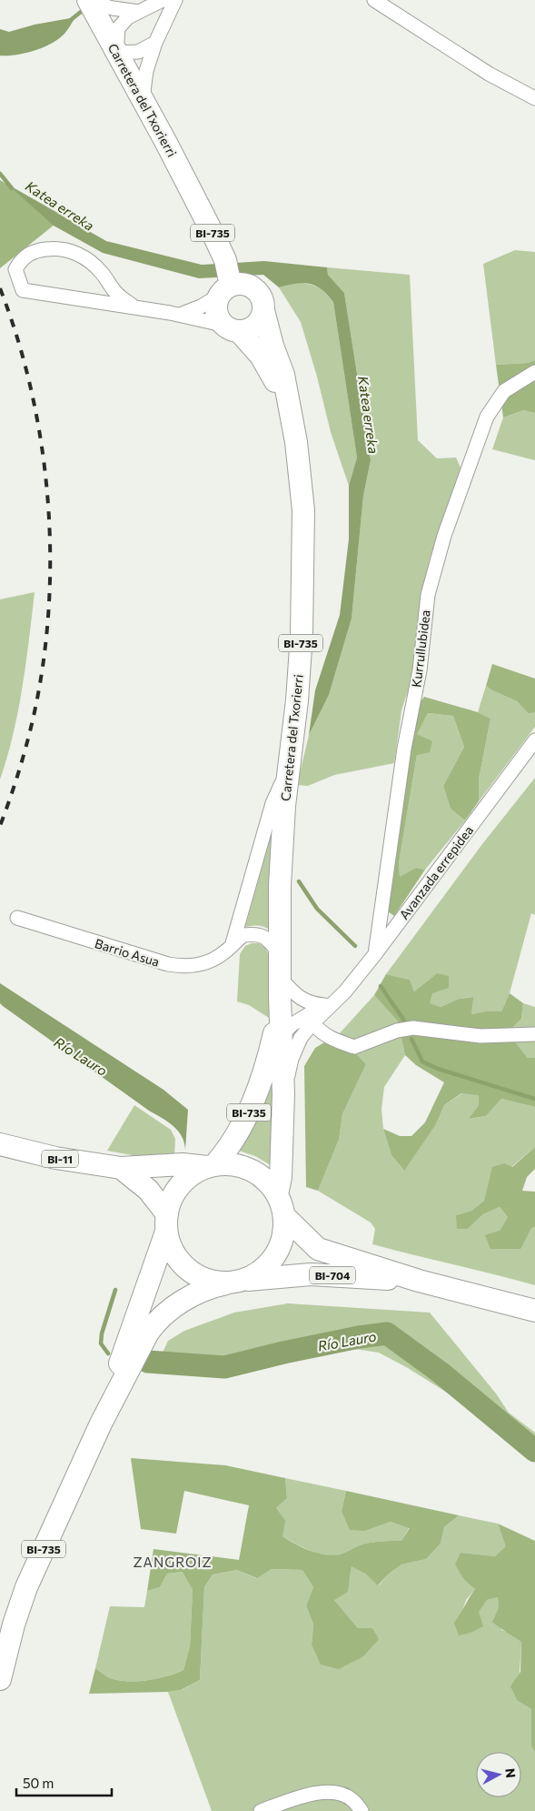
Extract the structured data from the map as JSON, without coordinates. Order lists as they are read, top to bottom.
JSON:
{
  "streets": {
    "main road": [
      "Carretera del Txorierri",
      "BI-735",
      "BI-11",
      "BI-704"
    ],
    "street": ["Kurrullubidea", "Avanzada errepidea", "Barrio Asua"]
  },
  "crossings": [
    ["Carretera del Txorierri", "BI-735"],
    ["Carretera del Txorierri", "Barrio Asua"],
    ["BI-735", "BI-11"],
    ["BI-735", "BI-704"],
    ["Kurrullubidea", "Avanzada errepidea"],
    ["BI-11", "BI-704"]
  ],
  "districts": ["ZANGROIZ"],
  "water": ["Katea erreka", "Río Lauro"],
  "scale_bar": "50 m",
  "north": "right"
}
